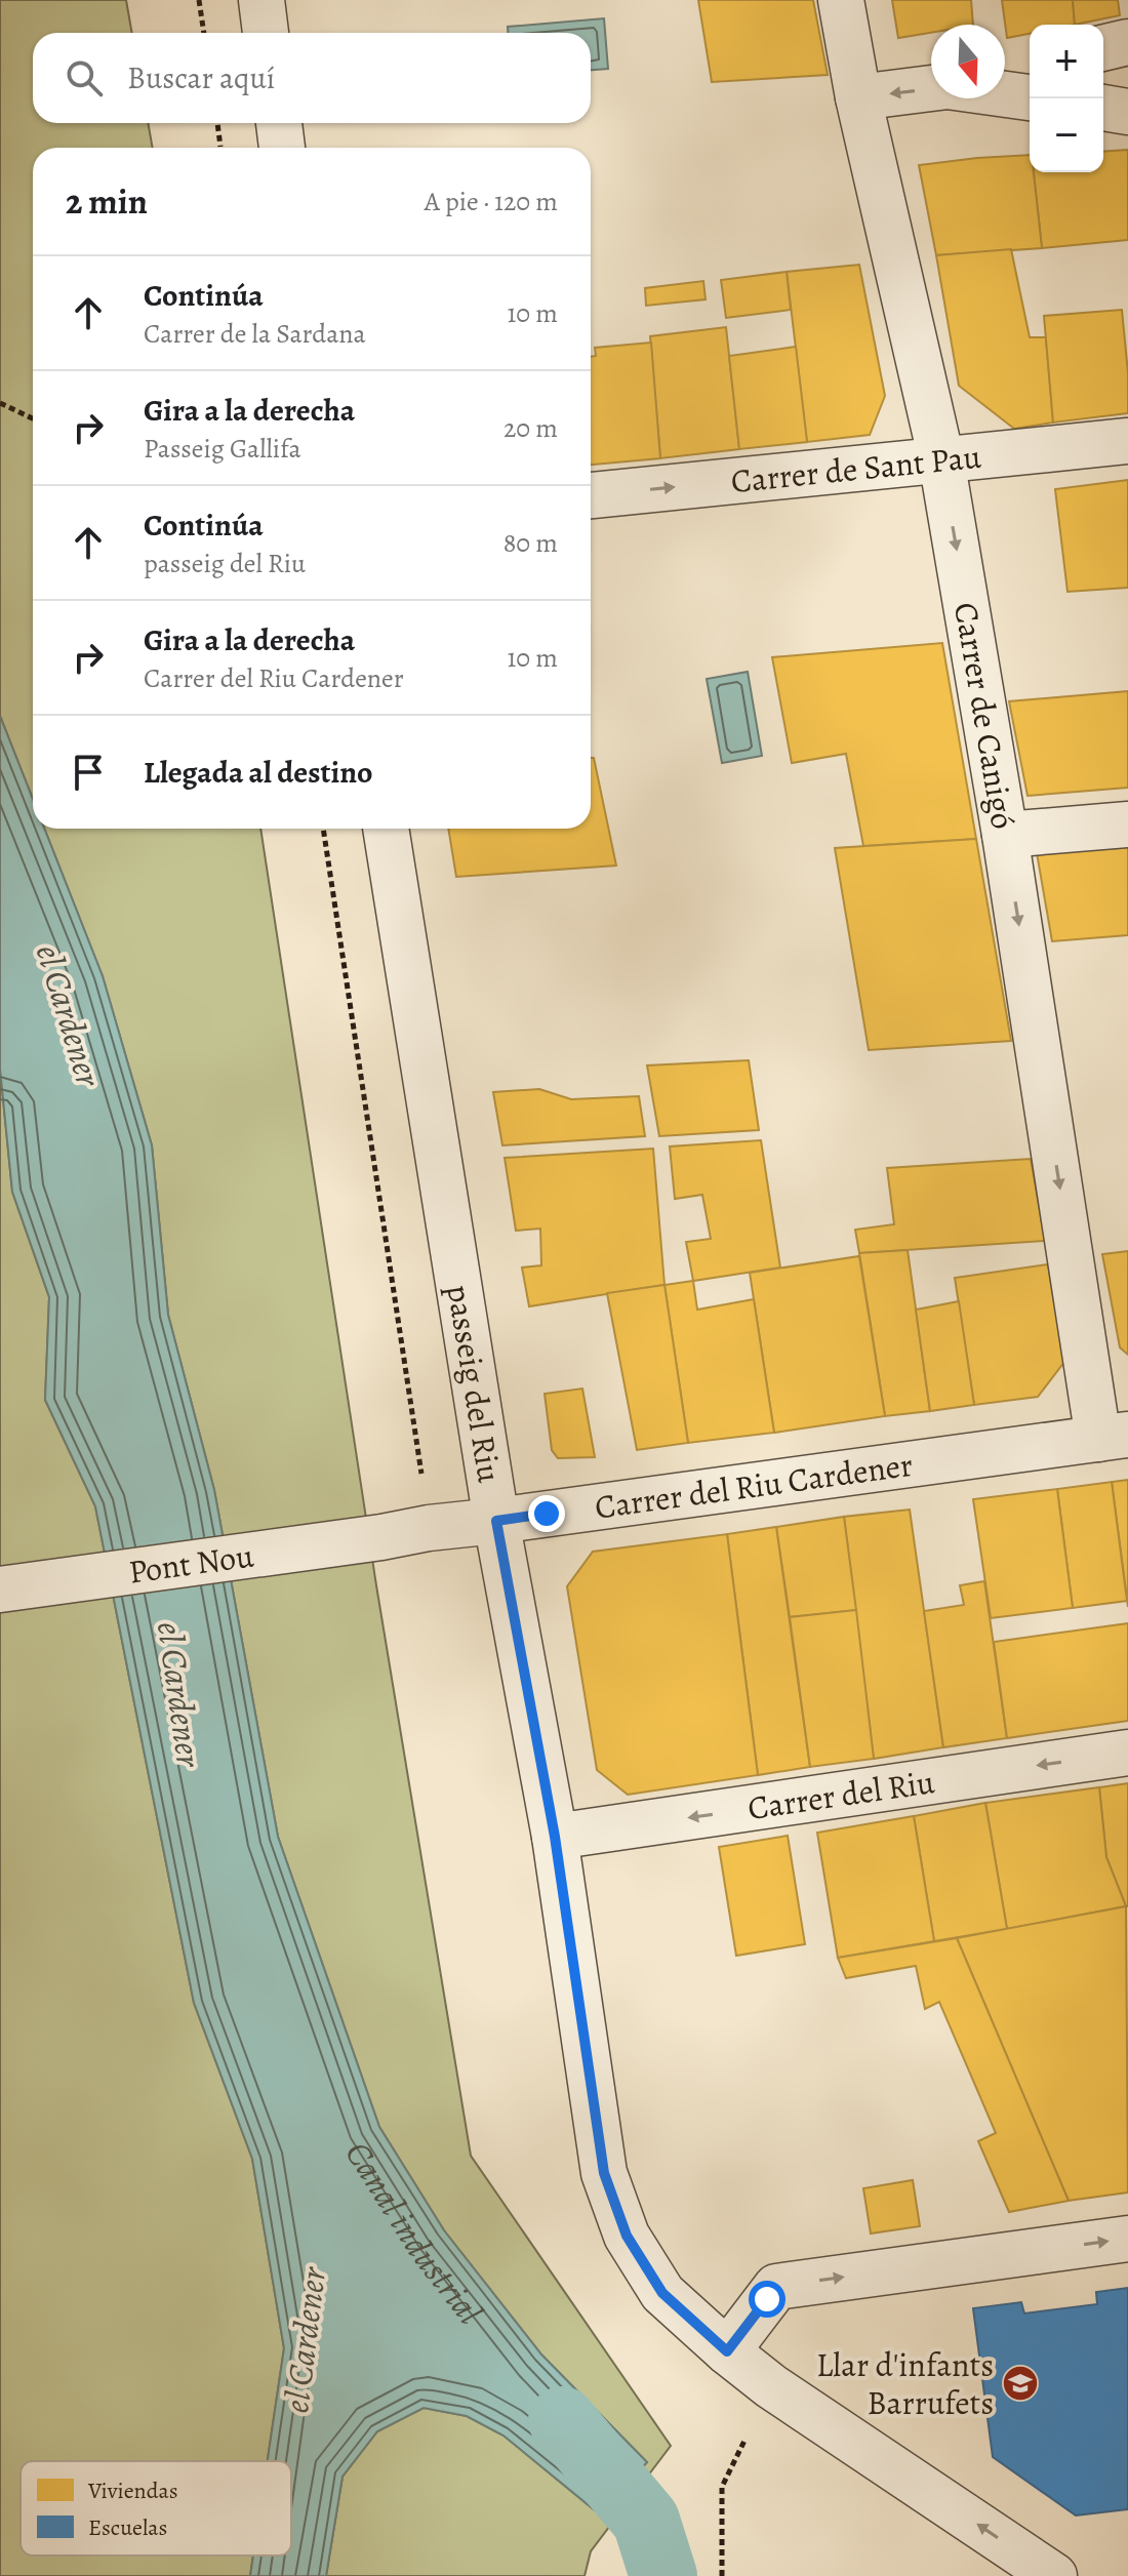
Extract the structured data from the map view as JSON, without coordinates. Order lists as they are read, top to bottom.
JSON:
{
  "streets": {
    "street": [
      "Carrer de Sant Pau",
      "Carrer de Canigó",
      "passeig del Riu",
      "Carrer del Riu Cardener",
      "Pont Nou",
      "Carrer del Riu"
    ]
  },
  "crossings": [
    ["Carrer de Sant Pau", "Carrer de Canigó"],
    ["Carrer de Canigó", "Carrer del Riu Cardener"],
    ["passeig del Riu", "Carrer del Riu Cardener"],
    ["passeig del Riu", "Carrer del Riu"],
    ["Carrer del Riu Cardener", "Pont Nou"]
  ],
  "one_way": ["Carrer de Sant Pau", "Carrer de Canigó", "Carrer del Riu"],
  "water": ["el Cardener", "Canal industrial"],
  "places": {
    "school or university": ["Llar d'infants Barrufets"]
  },
  "legend": ["Viviendas", "Escuelas"],
  "north": "bottom",
  "page": {
    "map_buttons": ["+", "−"],
    "search": "Buscar aquí",
    "heading": ["2 min", "A pie · 120 m"],
    "list": [
      ["Continúa", "Carrer de la Sardana", "10 m"],
      ["Gira a la derecha", "Passeig Gallifa", "20 m"],
      ["Continúa", "passeig del Riu", "80 m"],
      ["Gira a la derecha", "Carrer del Riu Cardener", "10 m"],
      "Llegada al destino"
    ]
  }
}
